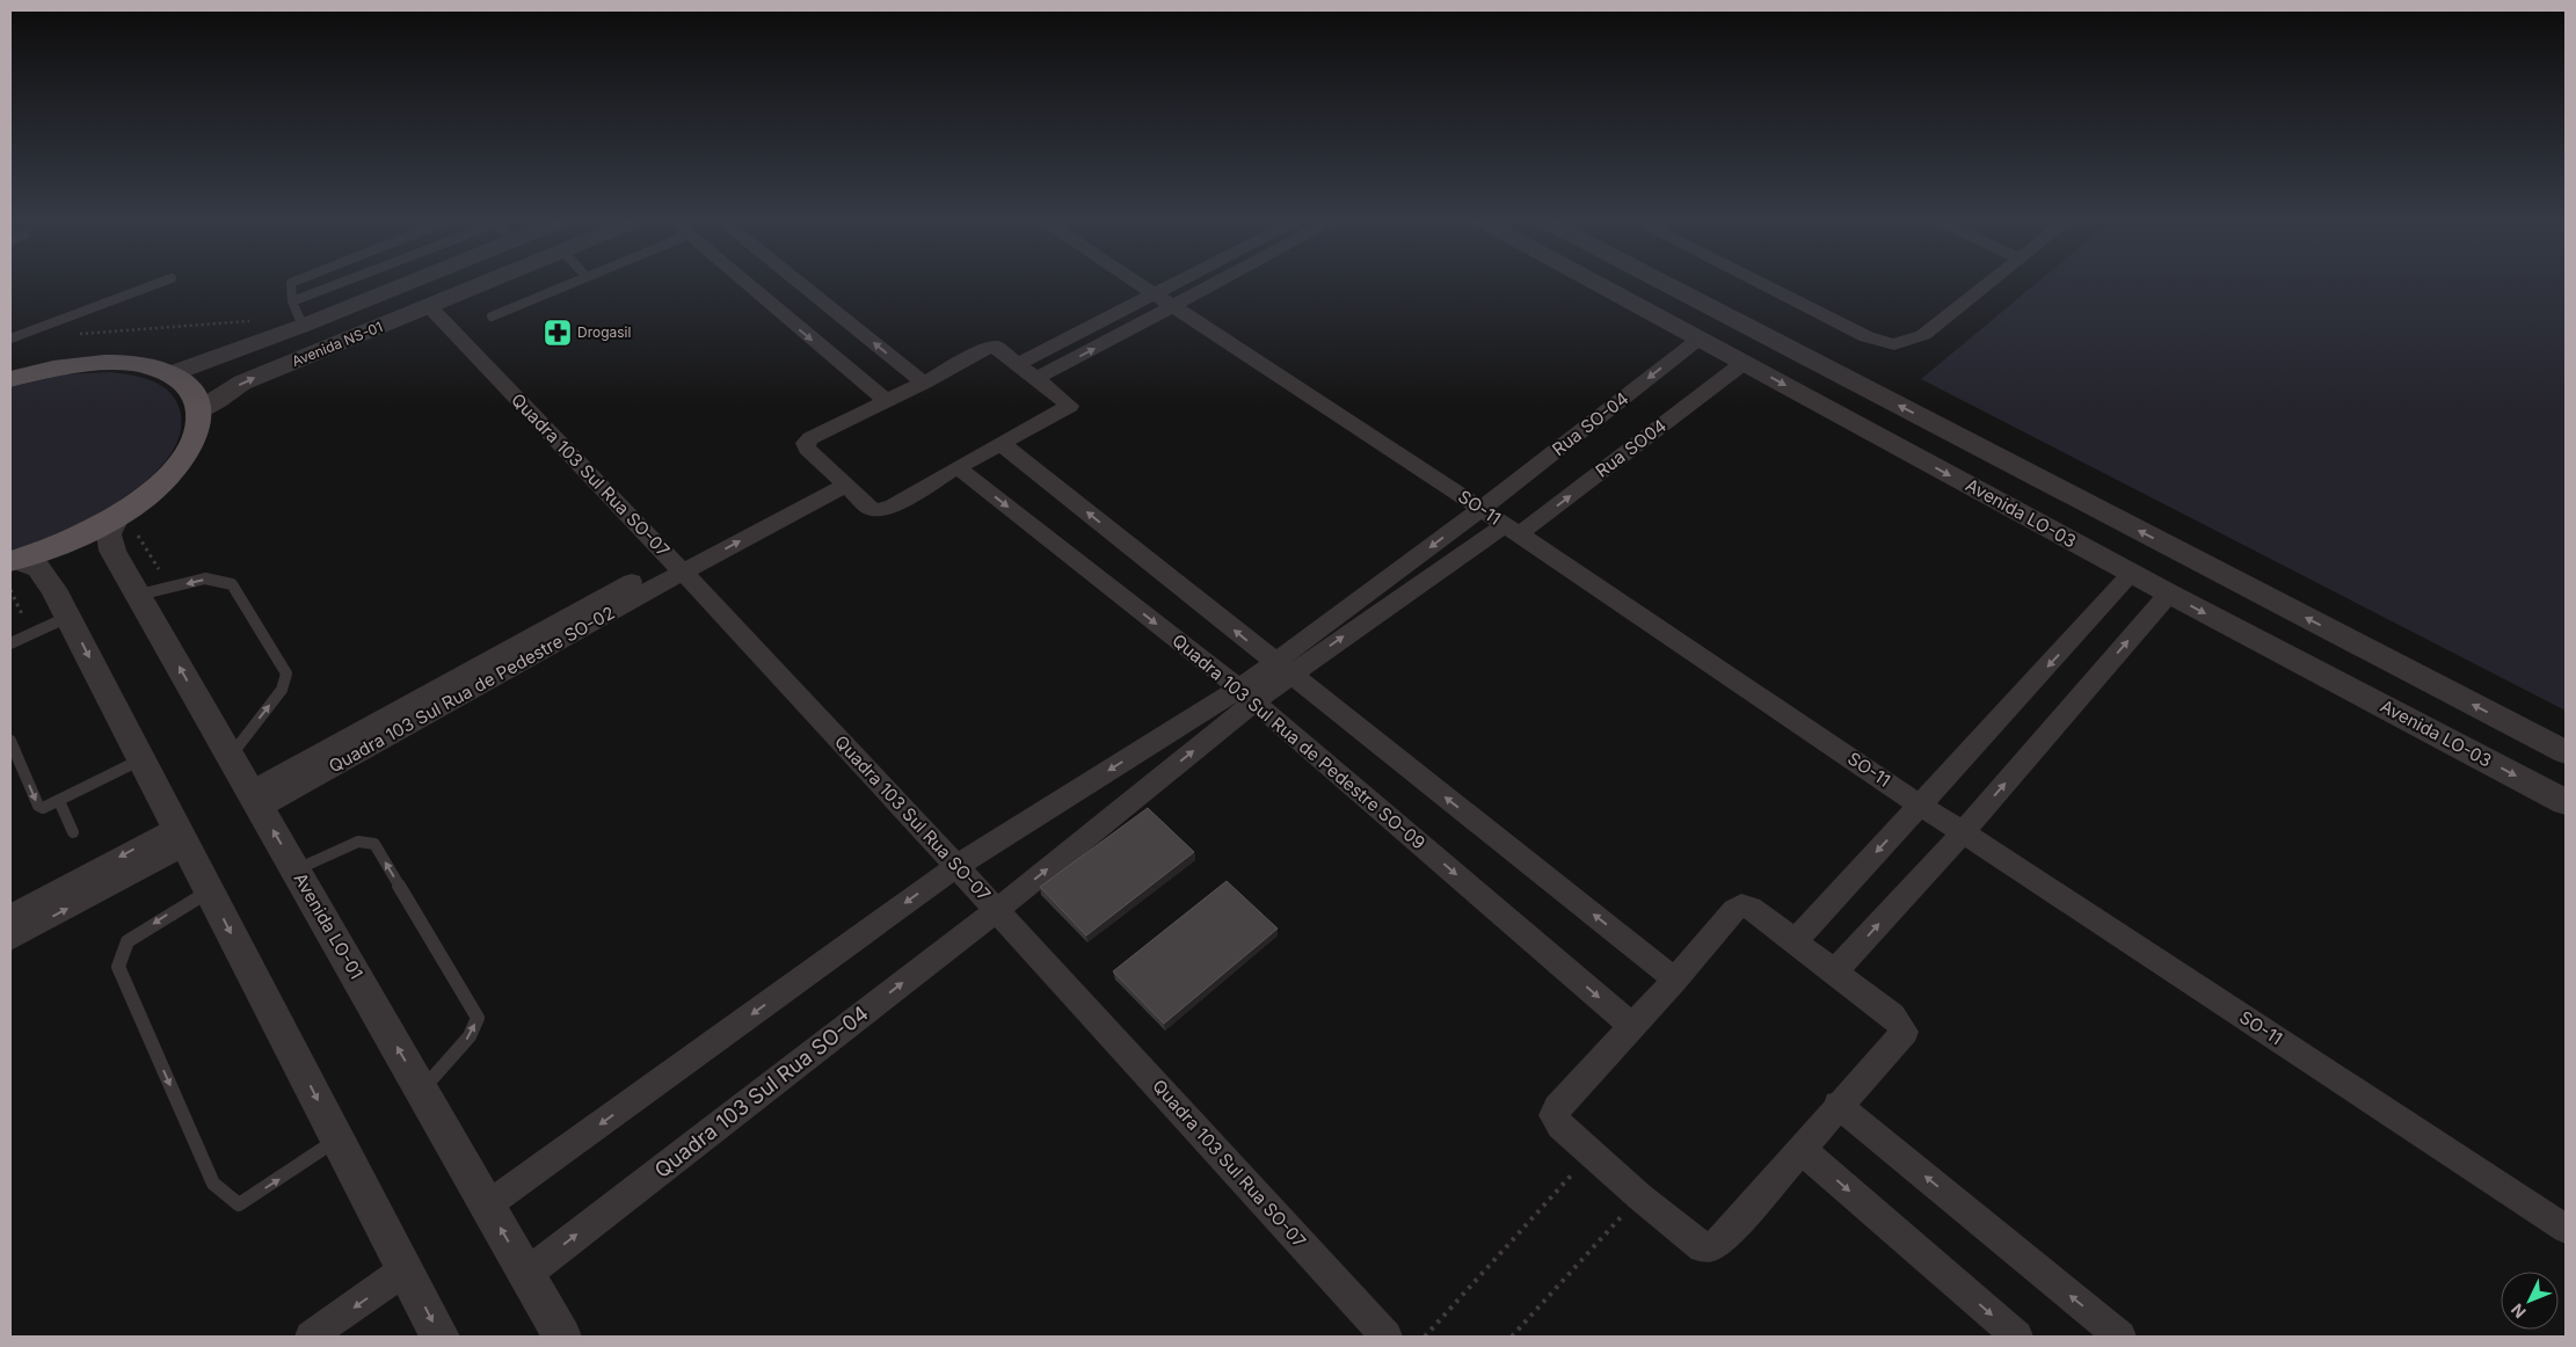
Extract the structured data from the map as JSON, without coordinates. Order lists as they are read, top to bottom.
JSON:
{
  "streets": {
    "street": [
      "Avenida NS-01",
      "Rua SO-04",
      "Rua SO04",
      "Quadra 103 Sul Rua SO-07",
      "SO-11",
      "Avenida LO-03",
      "Quadra 103 Sul Rua de Pedestre SO-02",
      "Quadra 103 Sul Rua de Pedestre SO-09",
      "Avenida LO-01",
      "Quadra 103 Sul Rua SO-04"
    ]
  },
  "crossings": [
    ["Avenida NS-01", "Quadra 103 Sul Rua SO-07"],
    ["Rua SO-04", "Rua SO04"],
    ["Rua SO-04", "SO-11"],
    ["Rua SO-04", "Avenida LO-03"],
    ["Rua SO04", "SO-11"],
    ["Rua SO04", "Avenida LO-03"],
    ["Quadra 103 Sul Rua SO-07", "Quadra 103 Sul Rua de Pedestre SO-02"],
    ["Quadra 103 Sul Rua SO-07", "Quadra 103 Sul Rua SO-04"],
    ["Quadra 103 Sul Rua de Pedestre SO-02", "Avenida LO-01"],
    ["Quadra 103 Sul Rua de Pedestre SO-09", "Quadra 103 Sul Rua SO-04"],
    ["Avenida LO-01", "Quadra 103 Sul Rua SO-04"]
  ],
  "one_way": ["Rua SO-04", "Rua SO04"],
  "places": {
    "pharmacy": ["Drogasil"]
  },
  "north": "bottom left"
}
